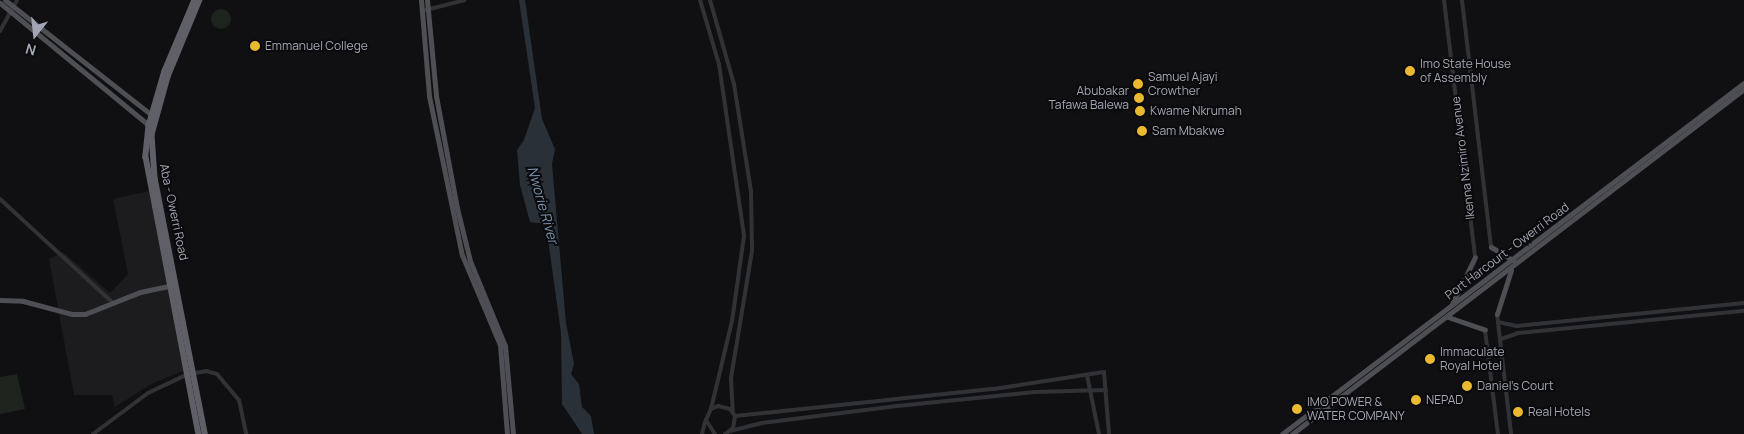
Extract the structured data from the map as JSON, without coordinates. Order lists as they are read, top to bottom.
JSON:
{
  "streets": {
    "highway": ["Aba - Owerri Road"],
    "main road": ["Port Harcourt - Owerri Road"],
    "street": ["Ikenna Nzimiro Avenue"]
  },
  "water": ["Nworie River"],
  "places": [
    "Emmanuel College",
    "Imo State House of Assembly",
    "Samuel Ajayi Crowther",
    "Abubakar Tafawa Balewa",
    "Kwame Nkrumah",
    "Sam Mbakwe",
    "Immaculate Royal Hotel",
    "Daniel's Court",
    "NEPAD",
    "IMO POWER & WATER COMPANY",
    "Real Hotels"
  ],
  "north": "bottom"
}
